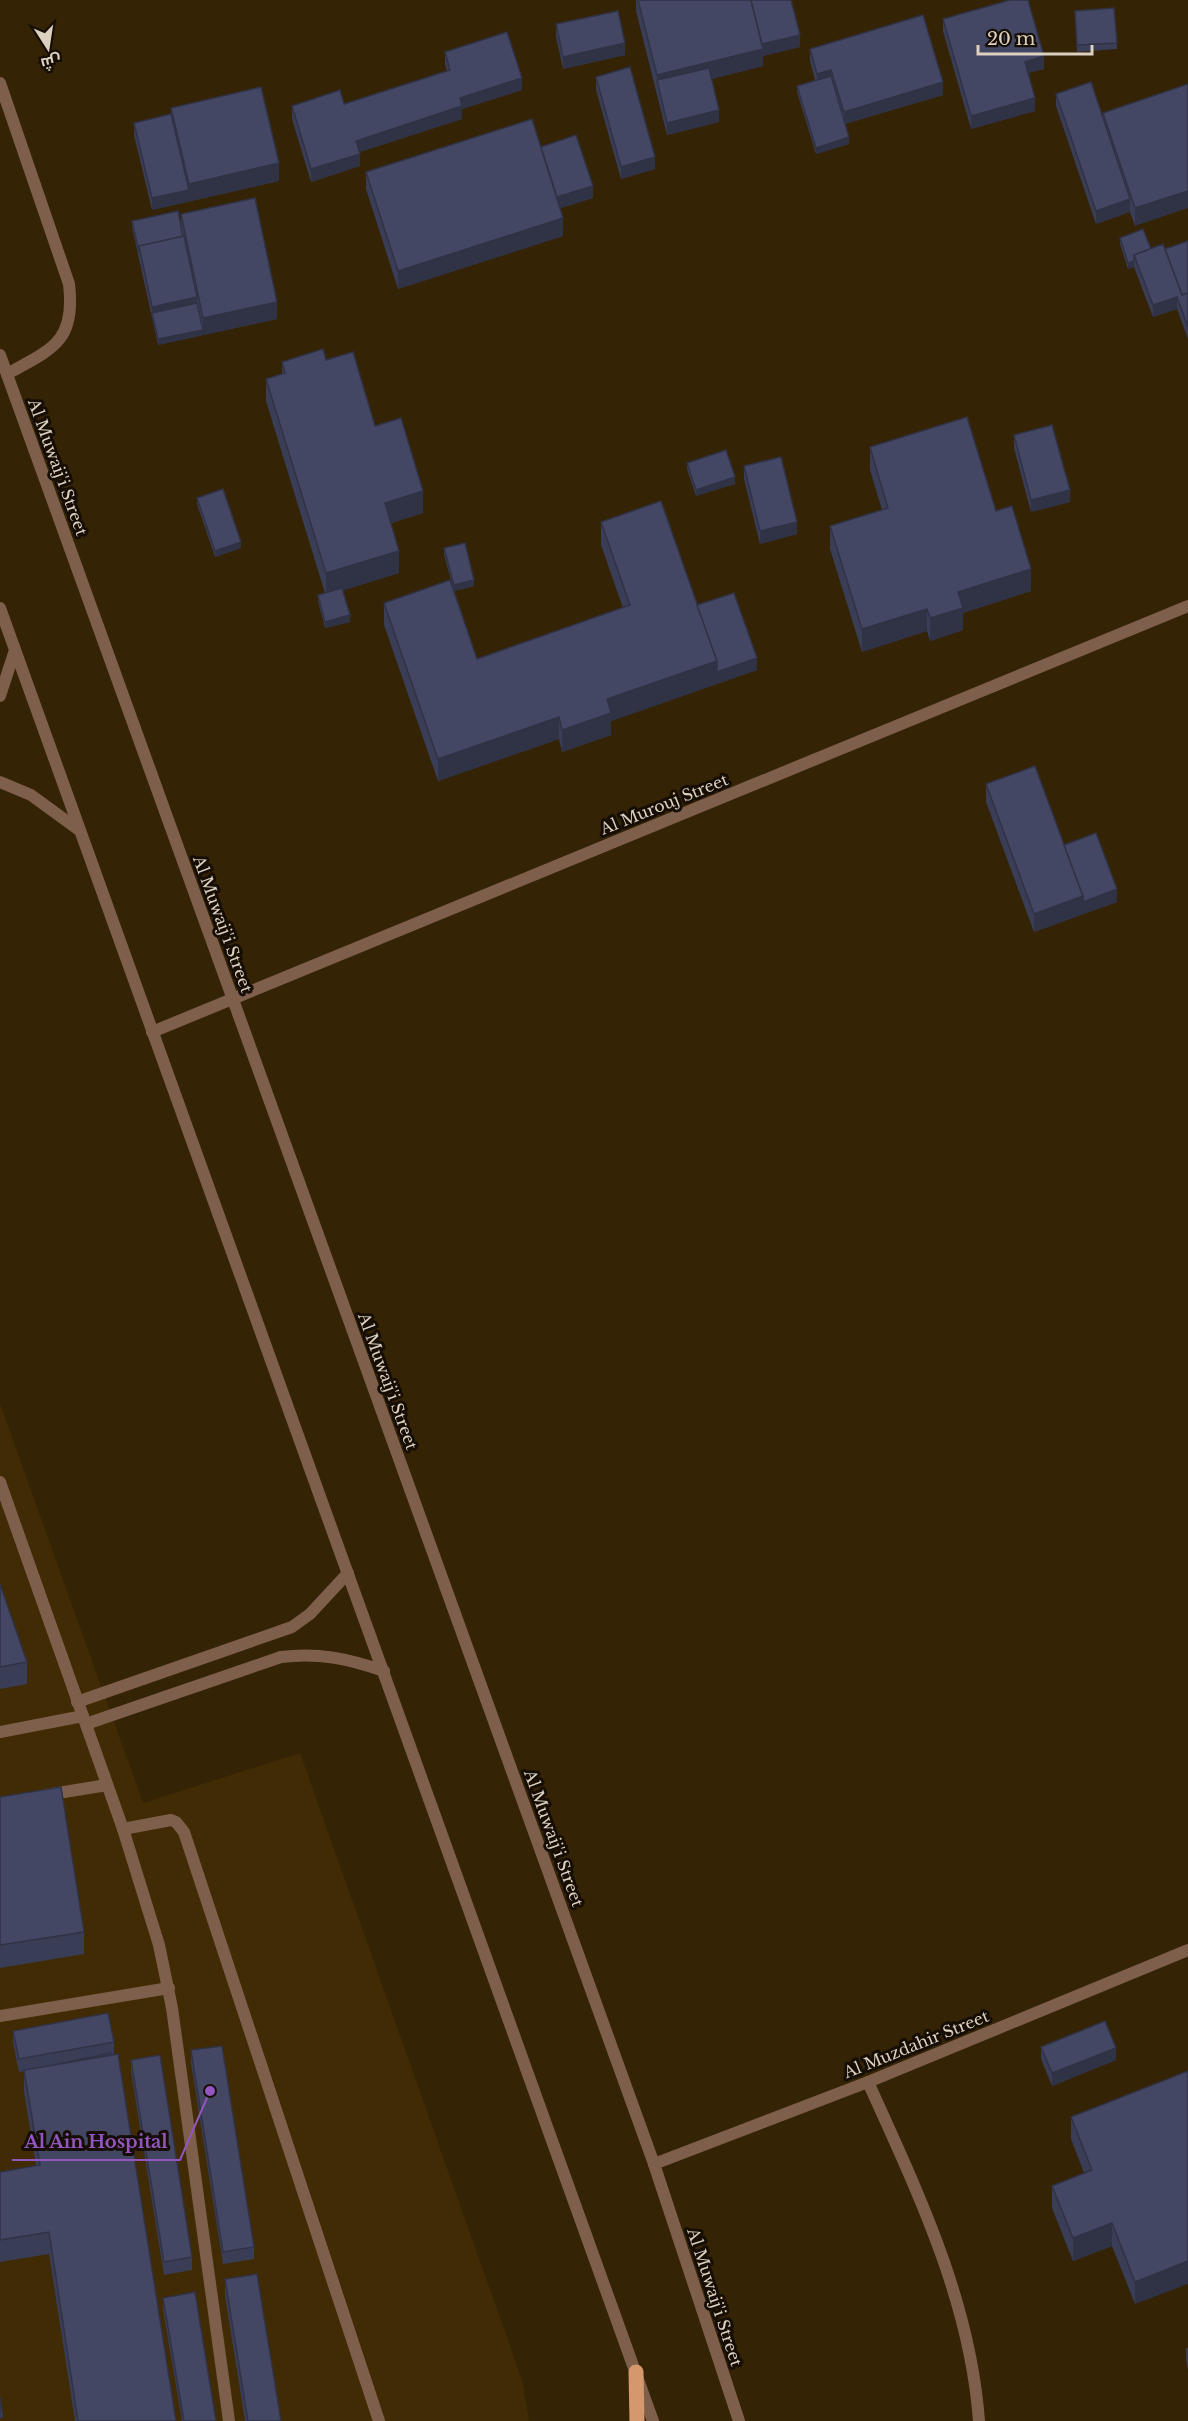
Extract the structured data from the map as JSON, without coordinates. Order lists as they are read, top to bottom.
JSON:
{
  "streets": {
    "street": ["Al Muwaij'i Street", "Al Murouj Street", "Al Muzdahir Street"]
  },
  "crossings": [
    ["Al Muwaij'i Street", "Al Murouj Street"],
    ["Al Muwaij'i Street", "Al Muzdahir Street"]
  ],
  "places": ["Al Ain Hospital"],
  "scale_bar": "20 m",
  "north": "bottom"
}
